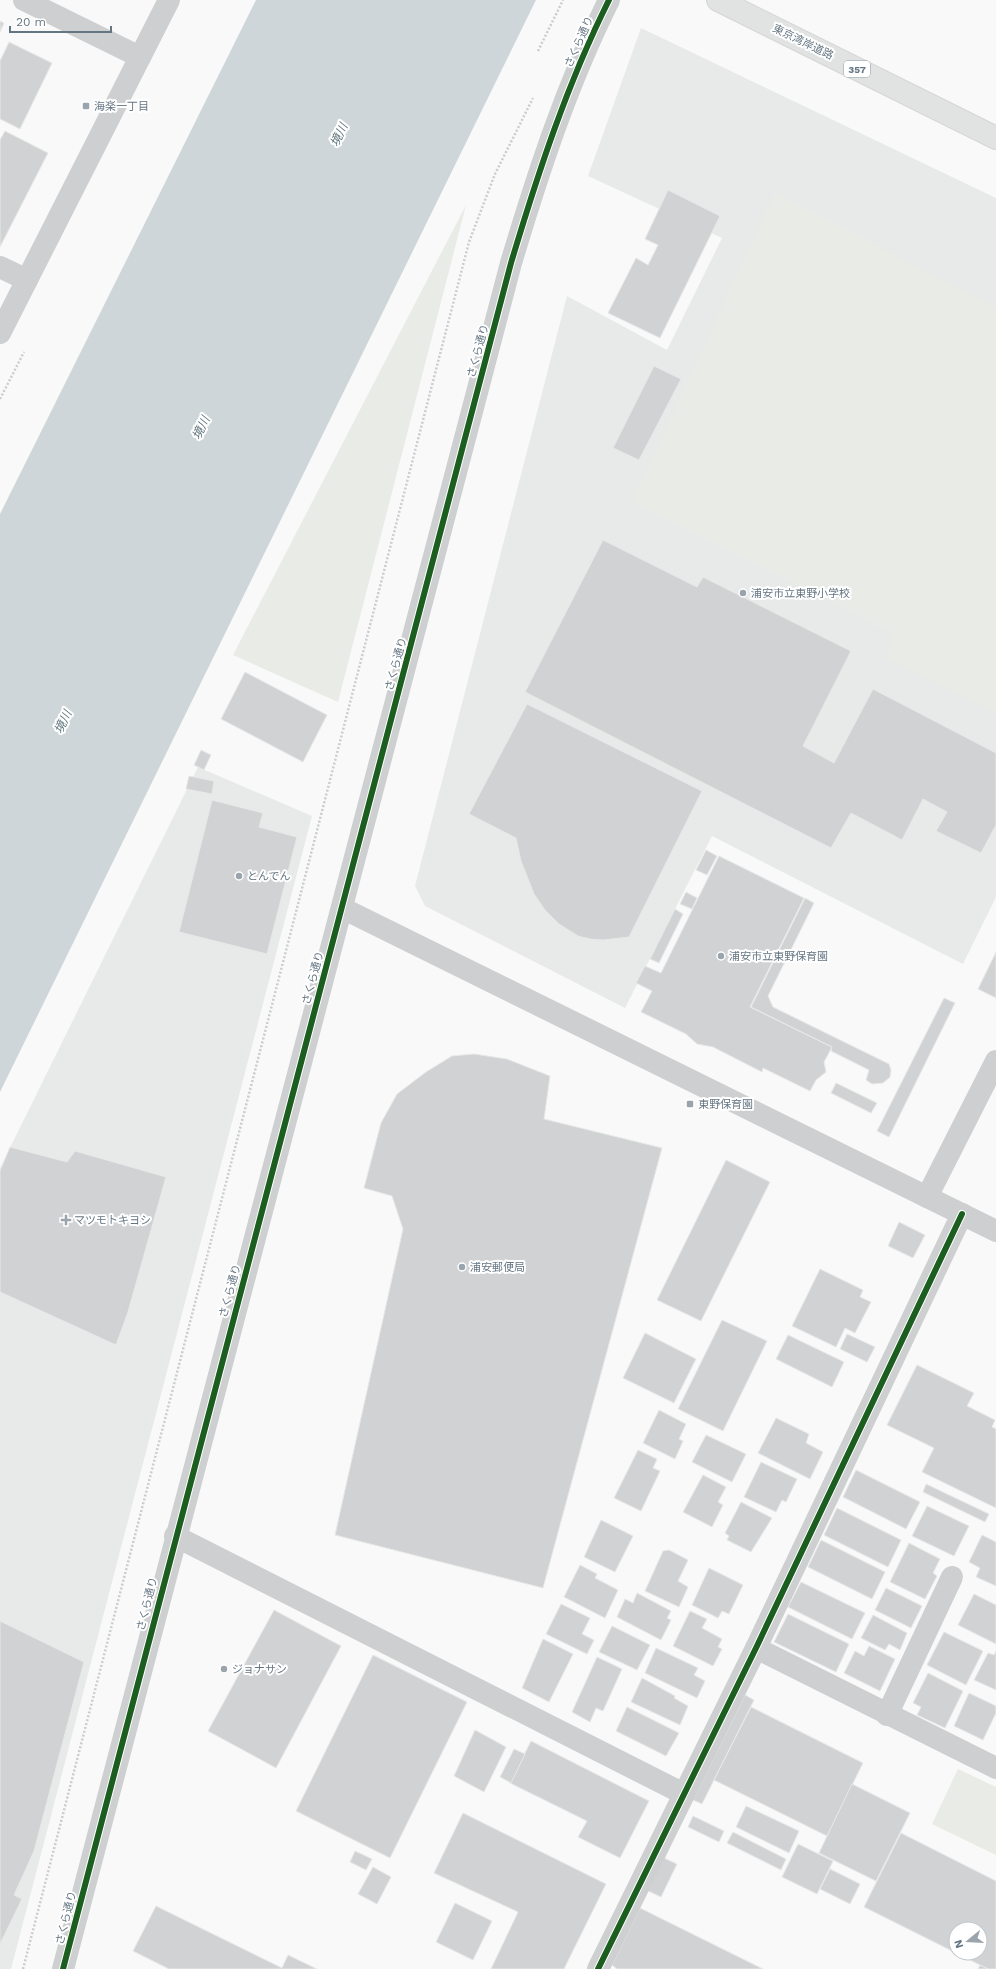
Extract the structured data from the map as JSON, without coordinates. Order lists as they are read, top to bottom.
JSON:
{
  "streets": {
    "highway": ["東京湾岸道路", "357"],
    "street": ["さくら通り"]
  },
  "water": ["境川"],
  "places": {
    "transit": ["海楽一丁目", "東野保育園"],
    "other": [
      "浦安市立東野小学校",
      "とんでん",
      "浦安市立東野保育園",
      "浦安郵便局",
      "ジョナサン"
    ],
    "health": ["マツモトキヨシ"]
  },
  "scale_bar": "20 m",
  "north": "left"
}
